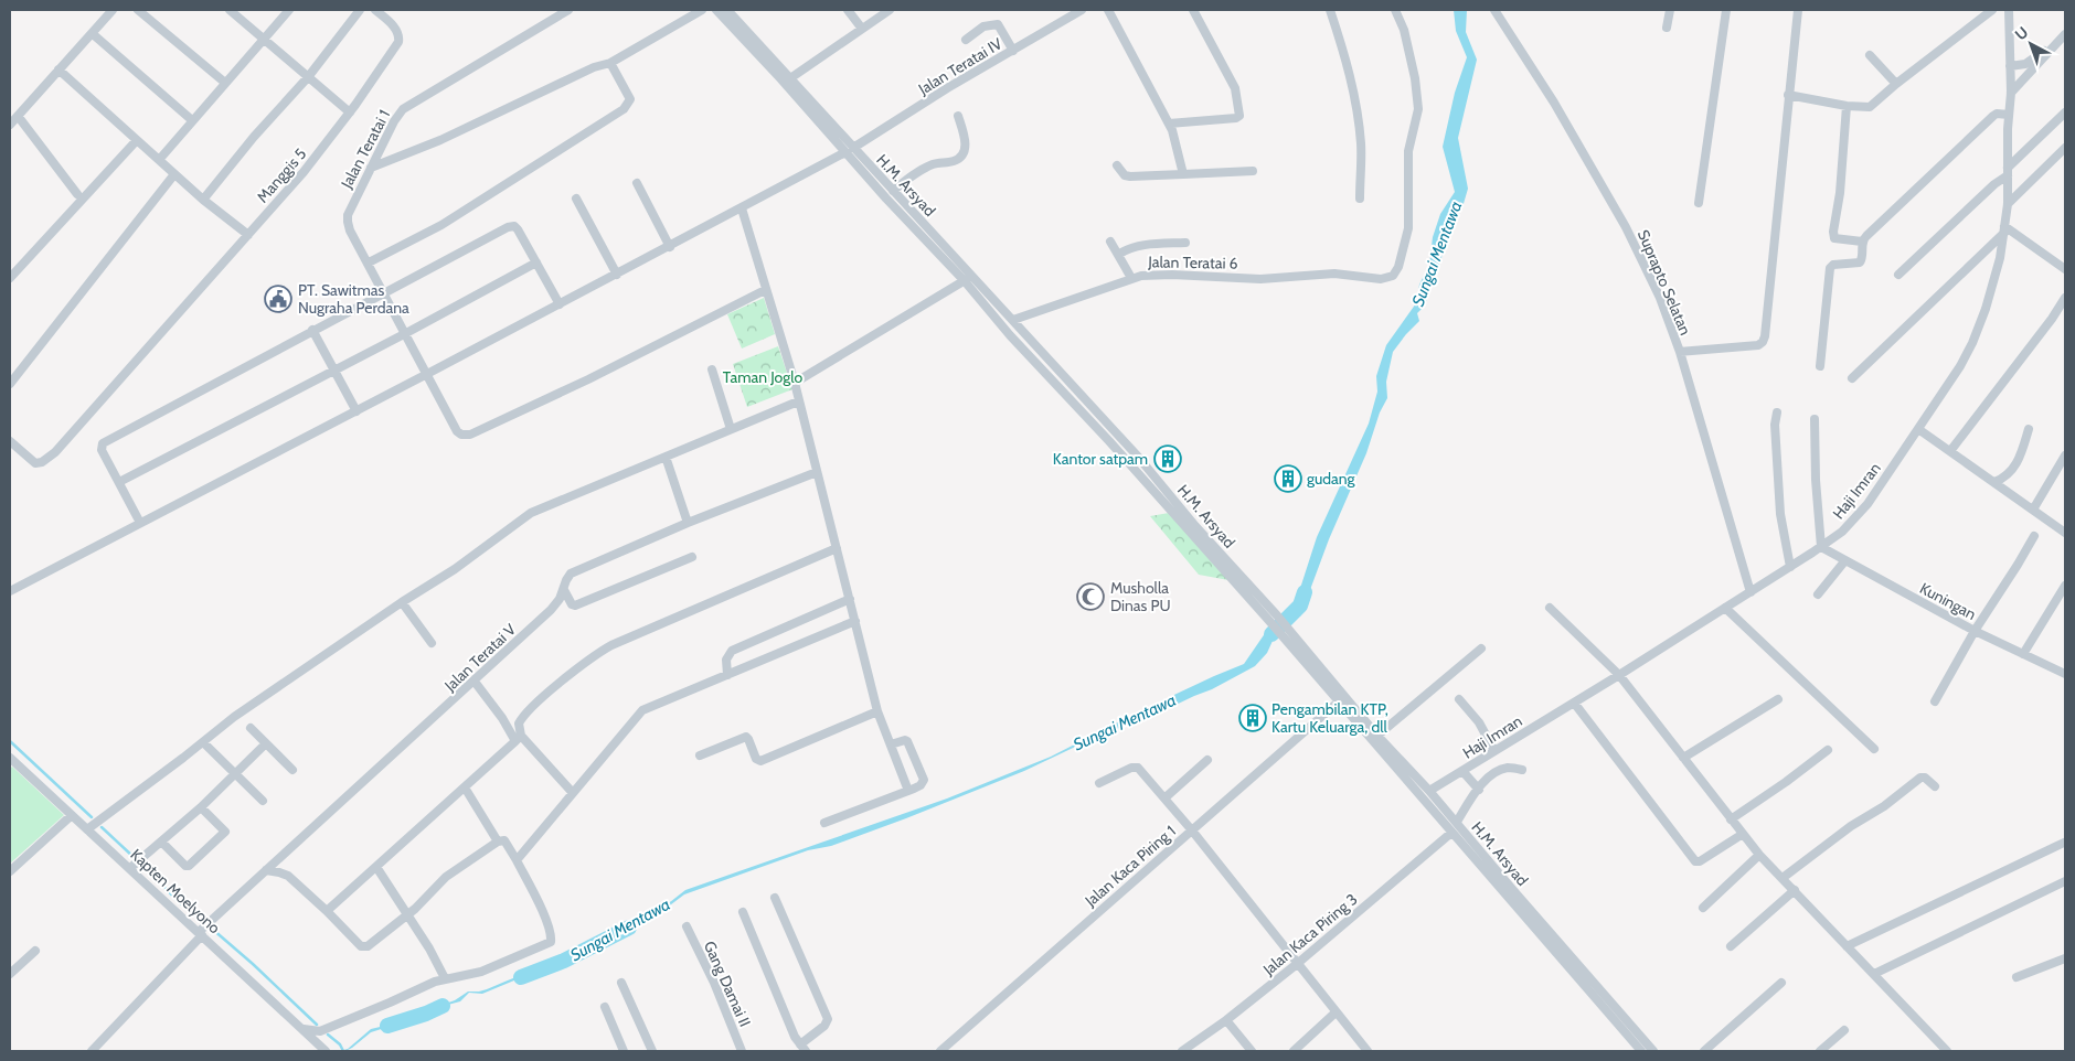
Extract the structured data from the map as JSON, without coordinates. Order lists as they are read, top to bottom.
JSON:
{
  "streets": {
    "street": [
      "Jalan Teratai IV",
      "Jalan Teratai 1",
      "Manggis 5",
      "H.M. Arsyad",
      "Jalan Teratai 6",
      "Suprapto Selatan",
      "Haji Imran",
      "Kuningan",
      "Jalan Teratai V",
      "Jalan Kaca Piring 1",
      "Kapten Moelyono",
      "Jalan Kaca Piring 3",
      "Gang Damai II"
    ]
  },
  "crossings": [
    ["Jalan Teratai IV", "Jalan Teratai 1"],
    ["Jalan Teratai IV", "H.M. Arsyad"],
    ["H.M. Arsyad", "Jalan Teratai 6"],
    ["H.M. Arsyad", "Haji Imran"],
    ["H.M. Arsyad", "Jalan Kaca Piring 1"],
    ["H.M. Arsyad", "Jalan Kaca Piring 3"],
    ["Suprapto Selatan", "Haji Imran"],
    ["Haji Imran", "Kuningan"],
    ["Jalan Teratai V", "Kapten Moelyono"]
  ],
  "water": ["Sungai Mentawa"],
  "parks": ["Taman Joglo"],
  "places": {
    "public building": ["PT. Sawitmas Nugraha Perdana"],
    "building": ["Kantor satpam", "gudang", "Pengambilan KTP, Kartu Keluarga, dll"],
    "mosque": ["Musholla Dinas PU"]
  },
  "north": "top left"
}
